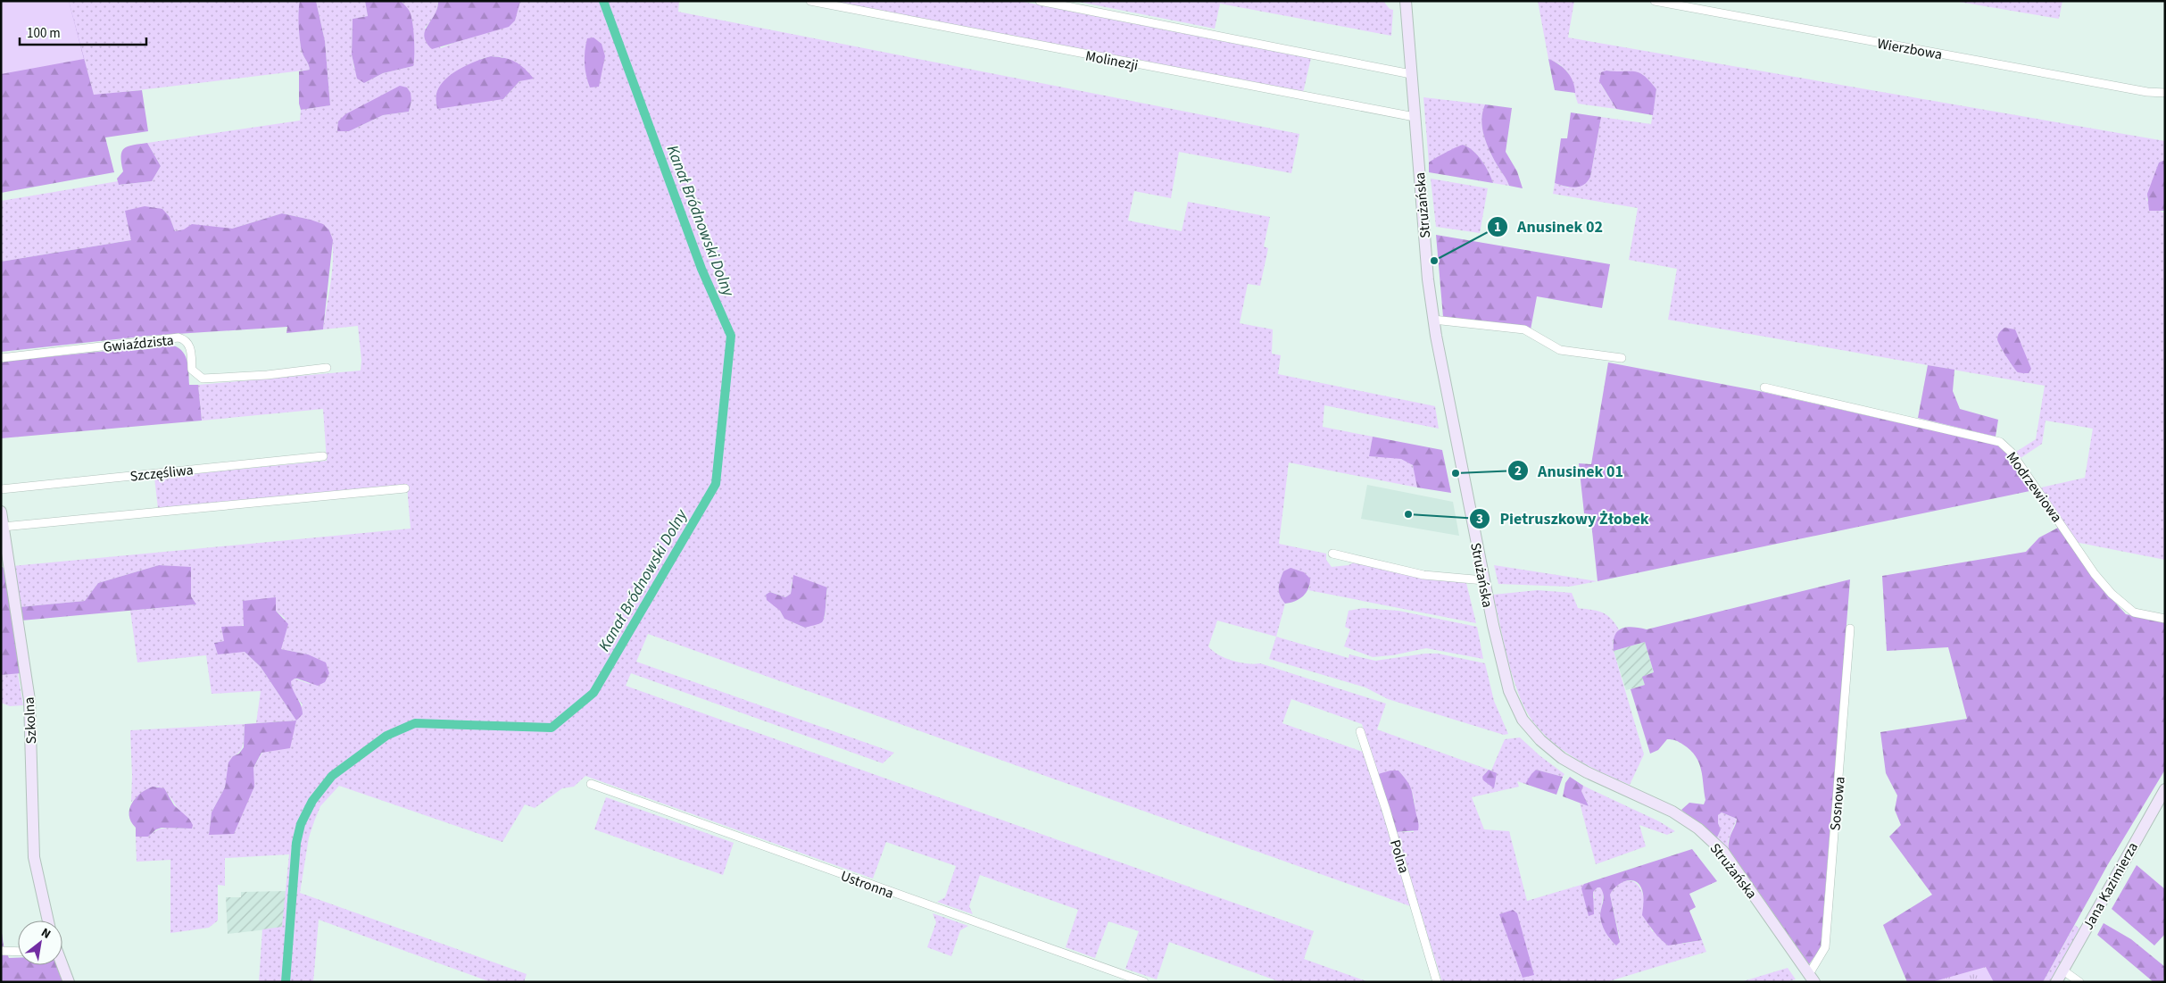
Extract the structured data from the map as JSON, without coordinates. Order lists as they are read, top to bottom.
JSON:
{
  "streets": {
    "main road": ["Strużańska", "Szkolna", "Jana Kazimierza"],
    "street": [
      "Wierzbowa",
      "Molinezji",
      "Gwiaździsta",
      "Szczęśliwa",
      "Modrzewiowa",
      "Sosnowa",
      "Polna",
      "Ustronna"
    ]
  },
  "crossings": [
    ["Molinezji", "Strużańska"],
    ["Strużańska", "Sosnowa"]
  ],
  "water": ["Kanał Bródnowski Dolny"],
  "places": ["Anusinek 02", "Anusinek 01", "Pietruszkowy Żłobek"],
  "scale_bar": "100 m",
  "north": "top right"
}
